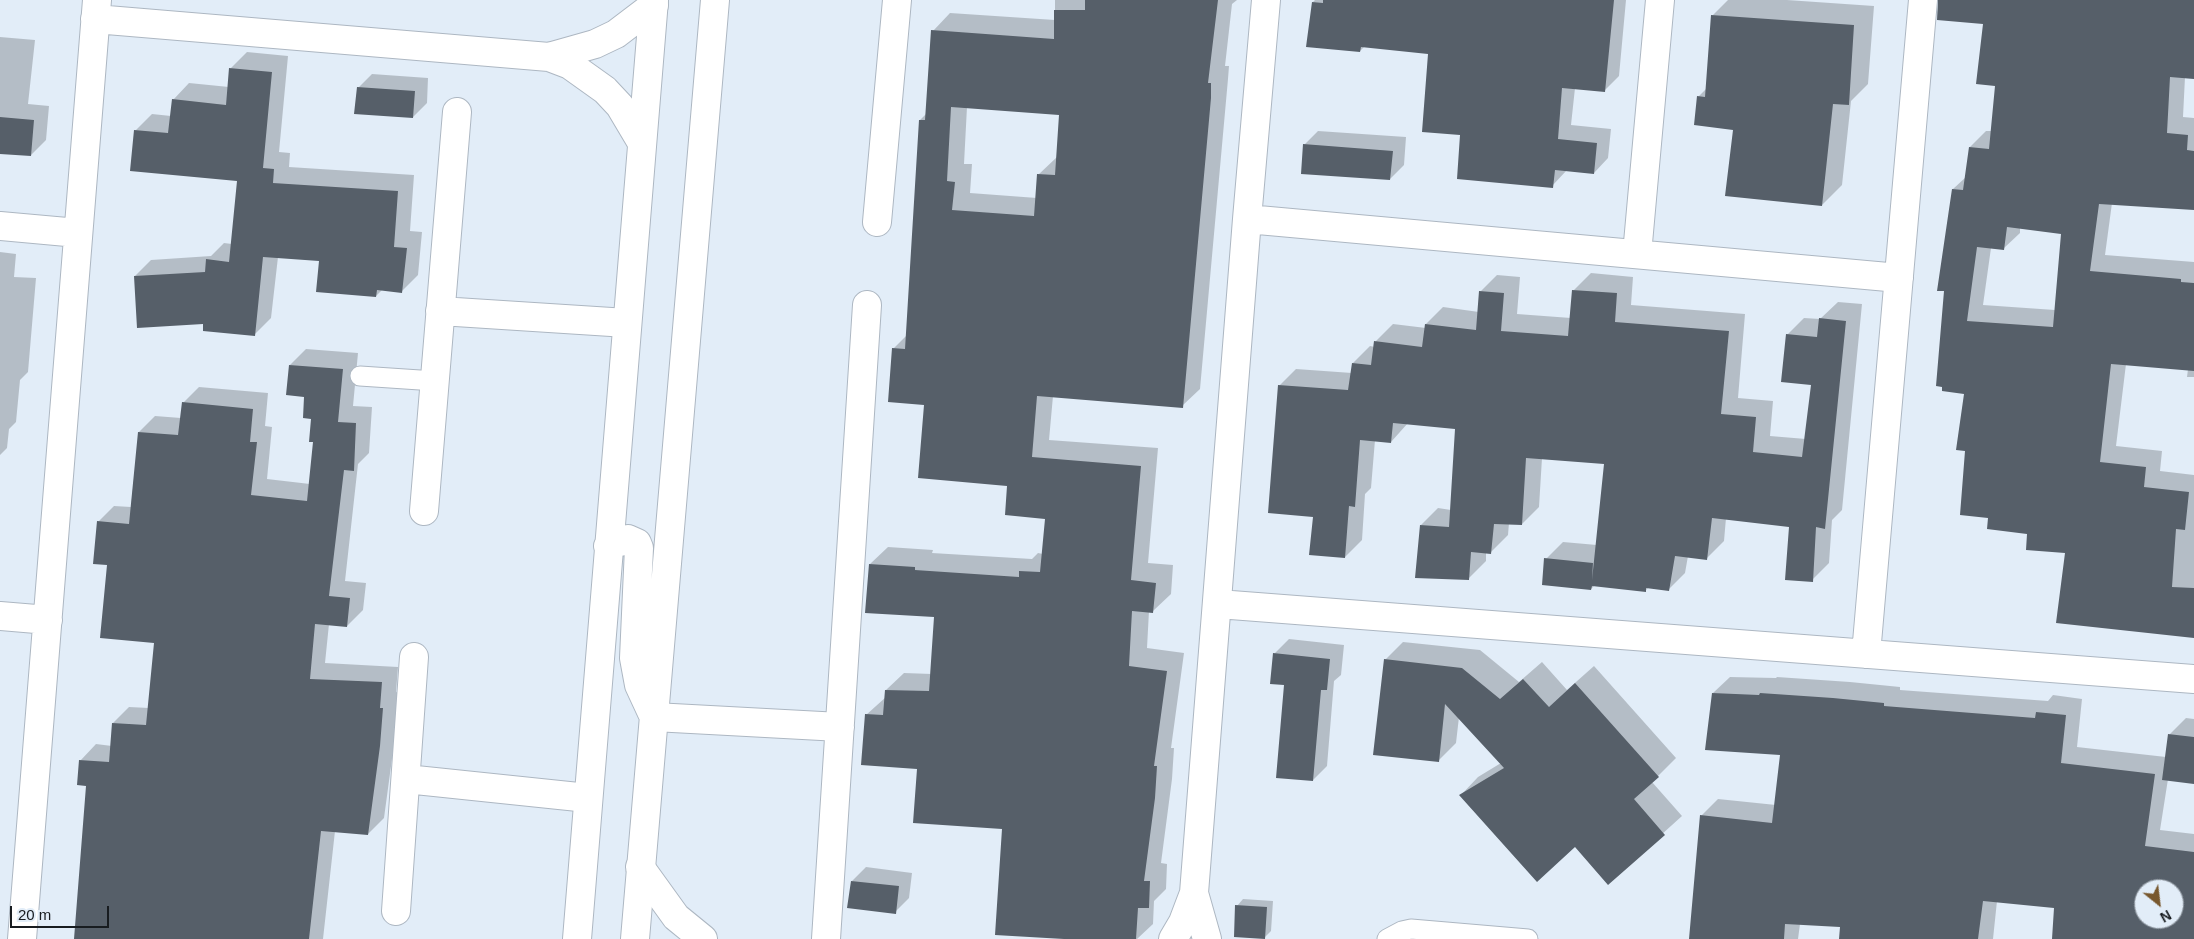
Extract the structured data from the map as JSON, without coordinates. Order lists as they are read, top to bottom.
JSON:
{
  "scale_bar": "20 m",
  "north": "bottom right"
}
